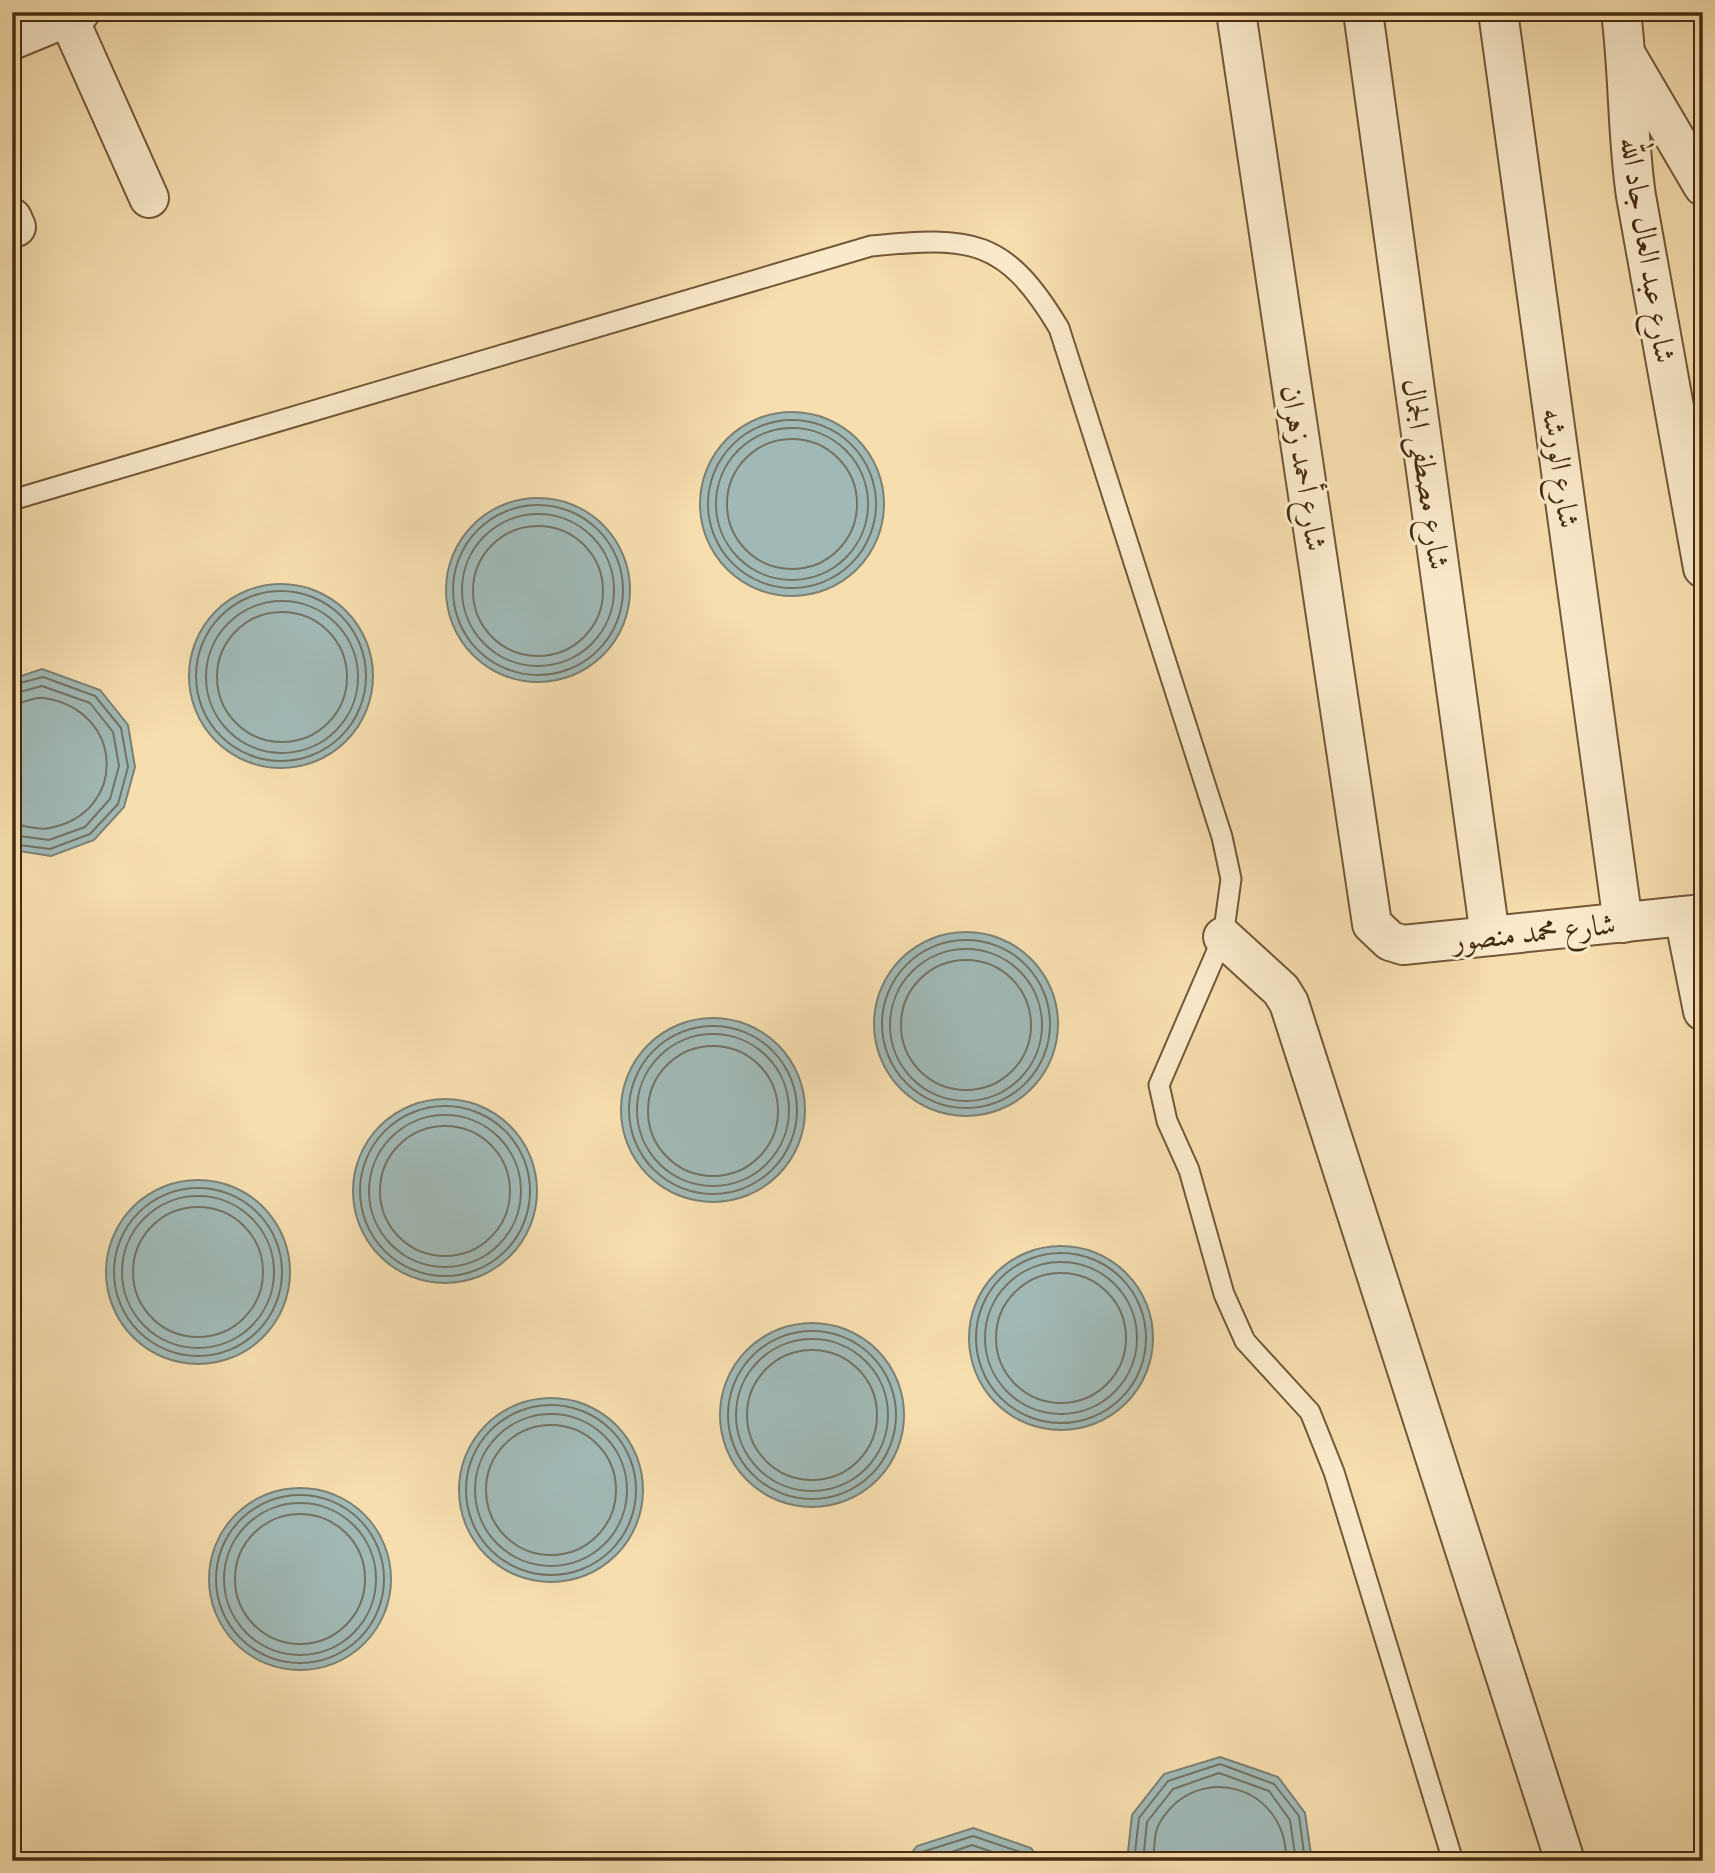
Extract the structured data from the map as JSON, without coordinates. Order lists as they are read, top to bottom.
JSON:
{
  "streets": {
    "street": [
      "شارع عبد العال جاد الله",
      "شارع أحمد زهران",
      "شارع الورشه",
      "شارع مصطفى الجمال",
      "شارع محمد منصور"
    ]
  },
  "crossings": [
    ["شارع أحمد زهران", "شارع محمد منصور"],
    ["شارع الورشه", "شارع محمد منصور"],
    ["شارع مصطفى الجمال", "شارع محمد منصور"]
  ]
}
